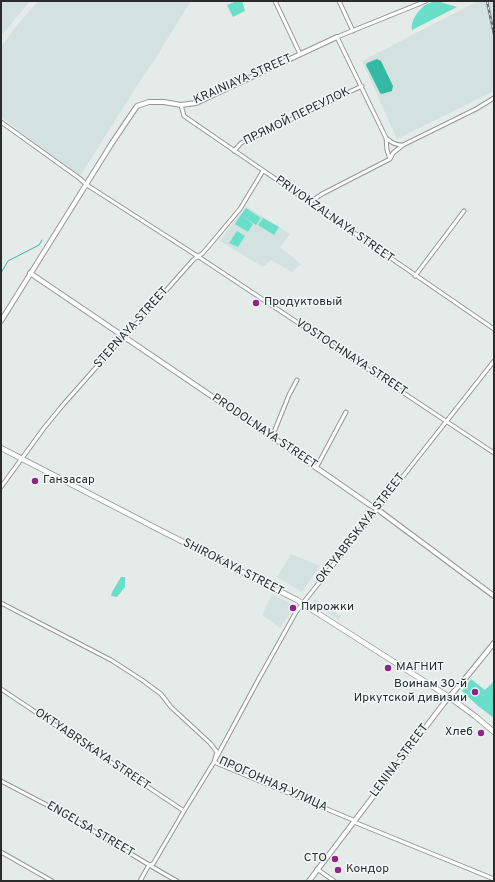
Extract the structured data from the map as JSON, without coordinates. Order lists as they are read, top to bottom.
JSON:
{
  "streets": {
    "main road": ["SHIROKAYA STREET"],
    "street": [
      "KRAINIAYA STREET",
      "ПРЯМОЙ ПЕРЕУЛОК",
      "PRIVOKZALNAYA STREET",
      "STEPNAYA STREET",
      "VOSTOCHNAYA STREET",
      "PRODOLNAYA STREET",
      "OKTYABRSKAYA STREET",
      "LENINA STREET",
      "ПРОГОННАЯ УЛИЦА",
      "ENGELSA STREET"
    ]
  },
  "crossings": [
    ["KRAINIAYA STREET", "PRIVOKZALNAYA STREET"],
    ["KRAINIAYA STREET", "VOSTOCHNAYA STREET"],
    ["KRAINIAYA STREET", "PRODOLNAYA STREET"],
    ["ПРЯМОЙ ПЕРЕУЛОК", "PRIVOKZALNAYA STREET"],
    ["PRIVOKZALNAYA STREET", "STEPNAYA STREET"],
    ["STEPNAYA STREET", "VOSTOCHNAYA STREET"],
    ["STEPNAYA STREET", "PRODOLNAYA STREET"],
    ["STEPNAYA STREET", "SHIROKAYA STREET"],
    ["VOSTOCHNAYA STREET", "OKTYABRSKAYA STREET"],
    ["PRODOLNAYA STREET", "OKTYABRSKAYA STREET"],
    ["OKTYABRSKAYA STREET", "SHIROKAYA STREET"],
    ["OKTYABRSKAYA STREET", "ПРОГОННАЯ УЛИЦА"],
    ["OKTYABRSKAYA STREET", "ENGELSA STREET"],
    ["SHIROKAYA STREET", "LENINA STREET"],
    ["LENINA STREET", "ПРОГОННАЯ УЛИЦА"]
  ],
  "places": [
    "Продуктовый",
    "Ганзасар",
    "Пирожки",
    "МАГНИТ",
    "Воинам 30-й Иркутской дивизии",
    "Хлеб",
    "СТО",
    "Кондор"
  ]
}
